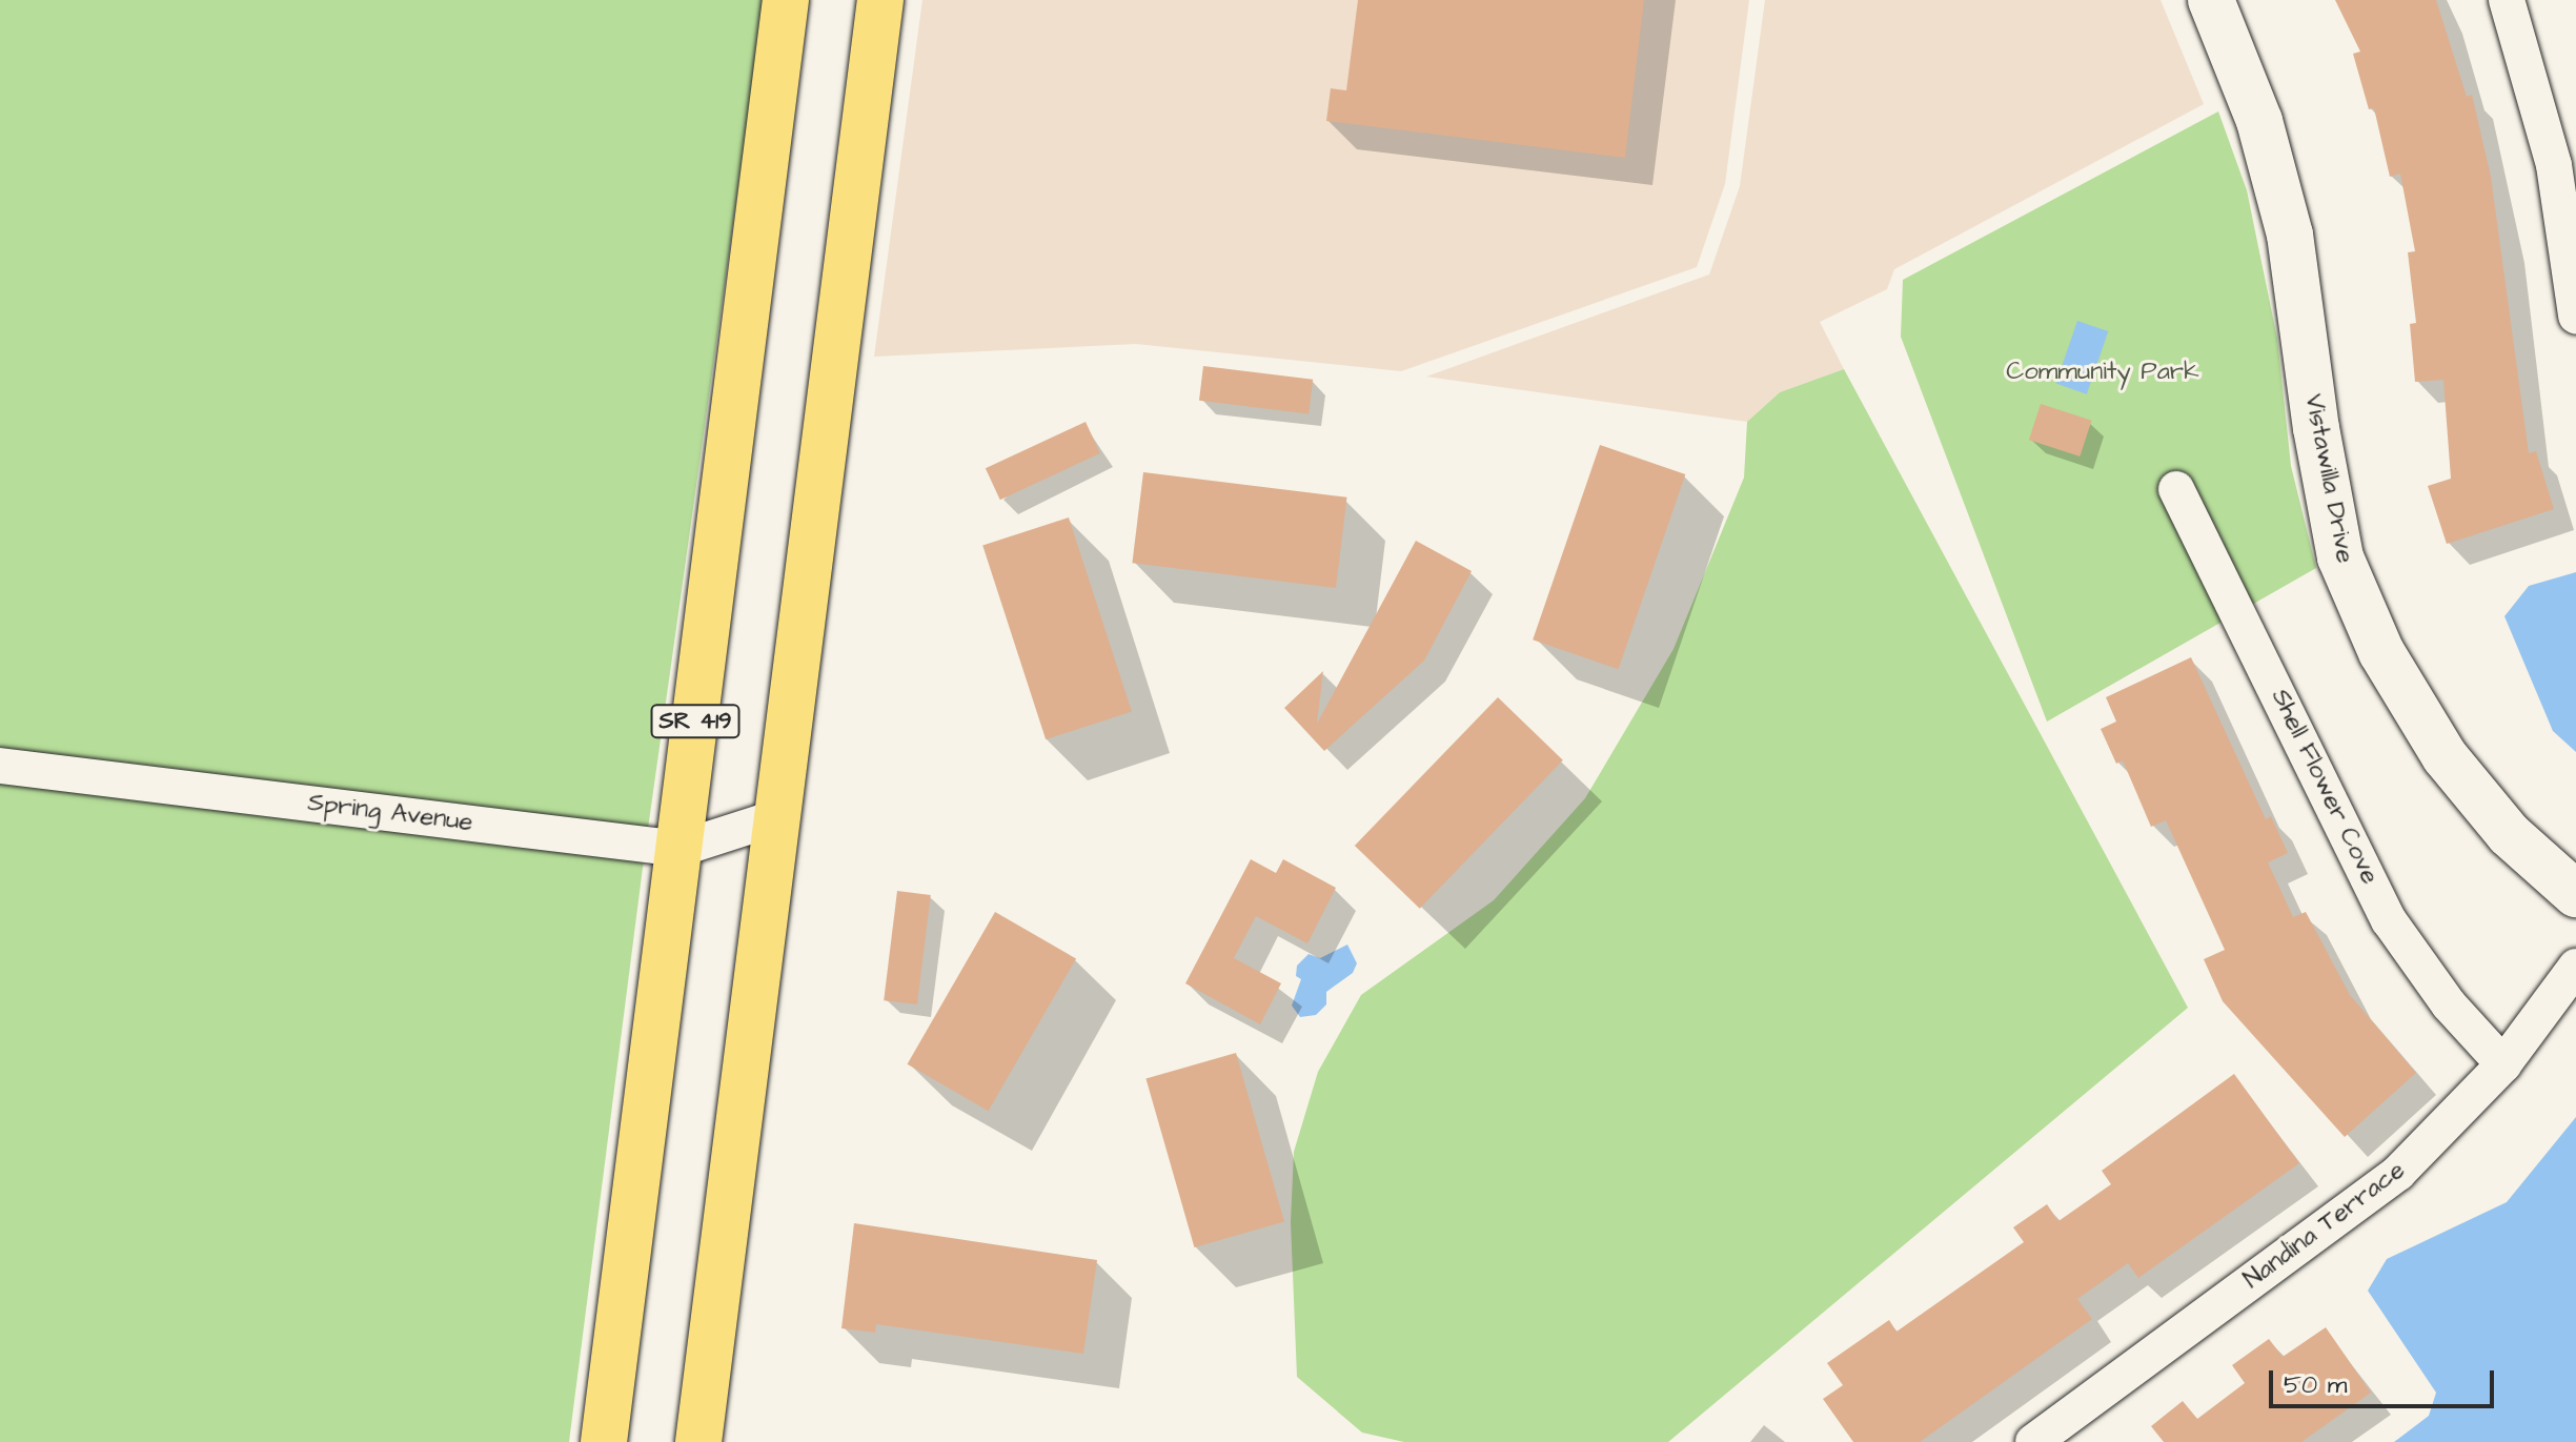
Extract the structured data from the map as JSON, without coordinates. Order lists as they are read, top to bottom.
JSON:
{
  "streets": {
    "main road": ["SR 419"],
    "street": [
      "Vistawilla Drive",
      "Shell Flower Cove",
      "Spring Avenue",
      "Nandina Terrace"
    ]
  },
  "crossings": [
    ["SR 419", "Spring Avenue"],
    ["Shell Flower Cove", "Nandina Terrace"]
  ],
  "parks": ["Community Park"],
  "scale_bar": "50 m"
}
